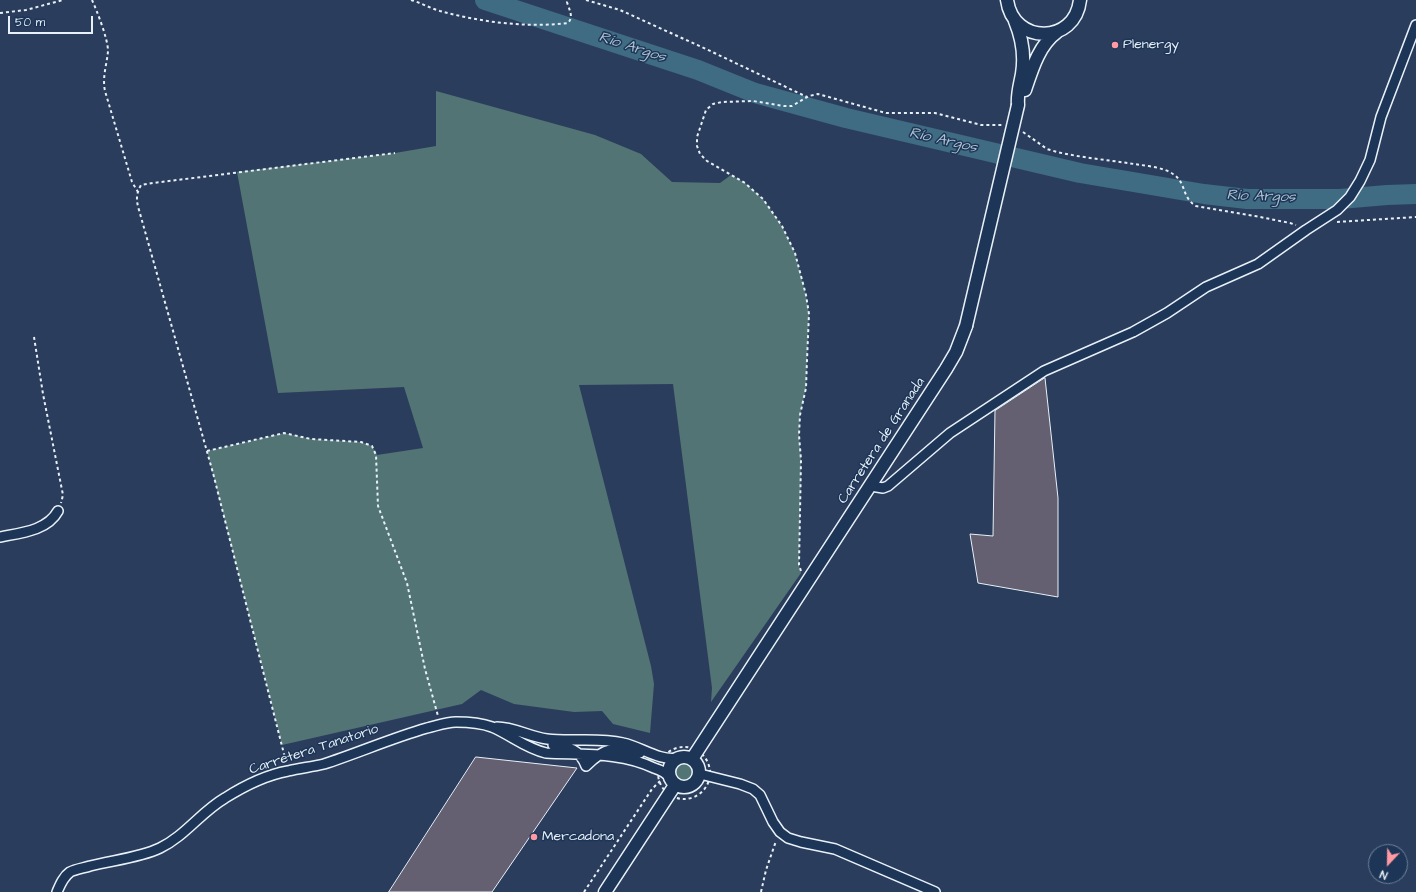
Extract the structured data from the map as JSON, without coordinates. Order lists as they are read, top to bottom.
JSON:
{
  "streets": {
    "main road": ["Carretera de Granada"],
    "street": ["Carretera Tanatorio"]
  },
  "water": ["Río Argos"],
  "places": ["Plenergy", "Mercadona"],
  "scale_bar": "50 m",
  "north": "bottom"
}
